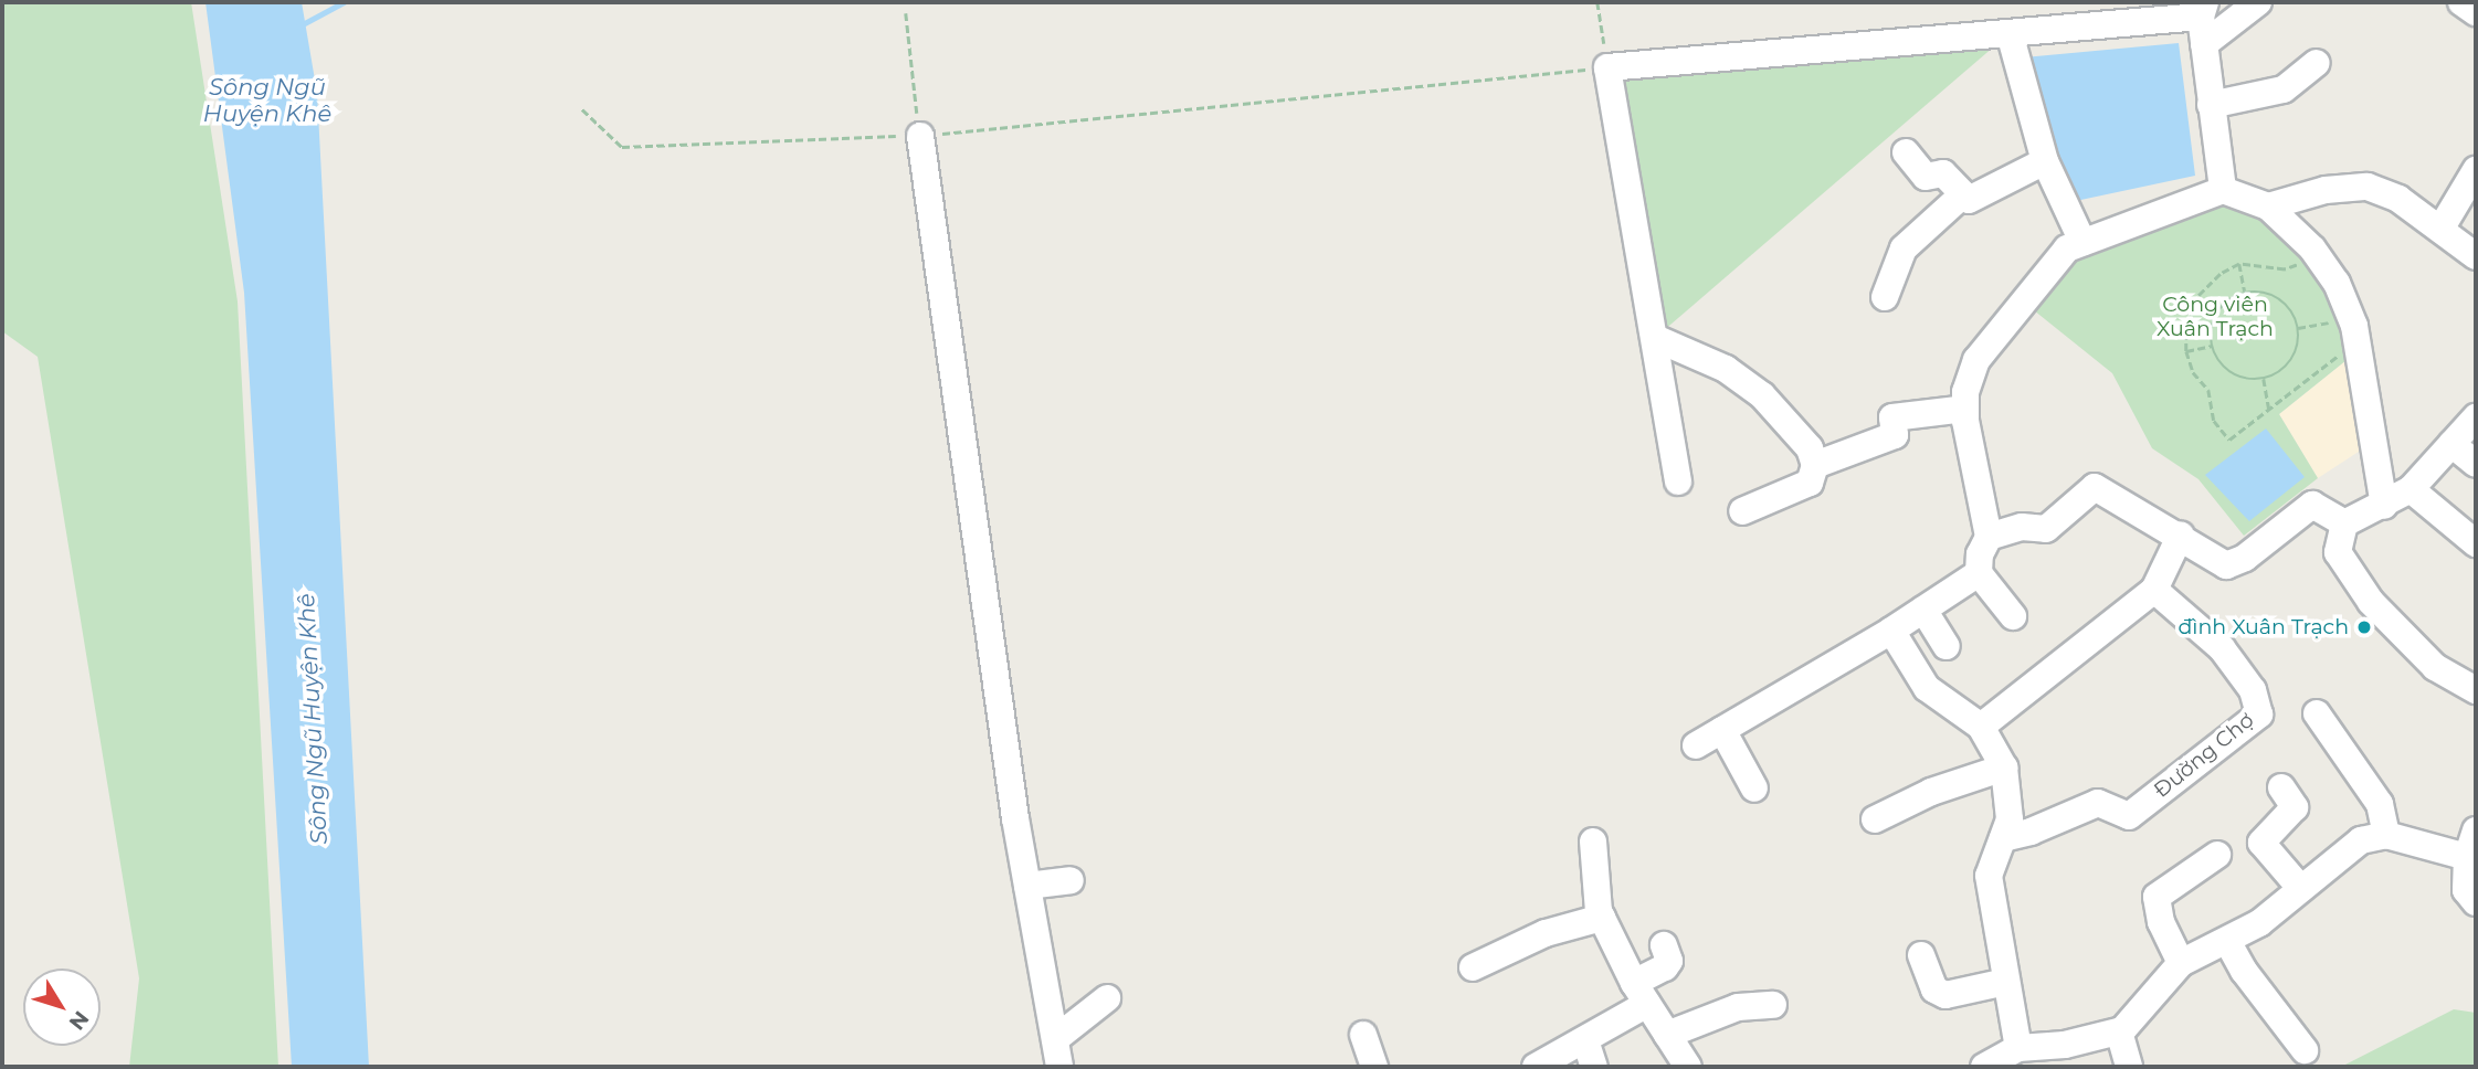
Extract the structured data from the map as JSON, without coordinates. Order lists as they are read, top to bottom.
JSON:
{
  "streets": {
    "street": ["Đường Chợ"]
  },
  "water": ["Sông Ngũ Huyện Khê"],
  "parks": ["Công viên Xuân Trạch"],
  "places": ["đình Xuân Trạch"],
  "north": "bottom right"
}
